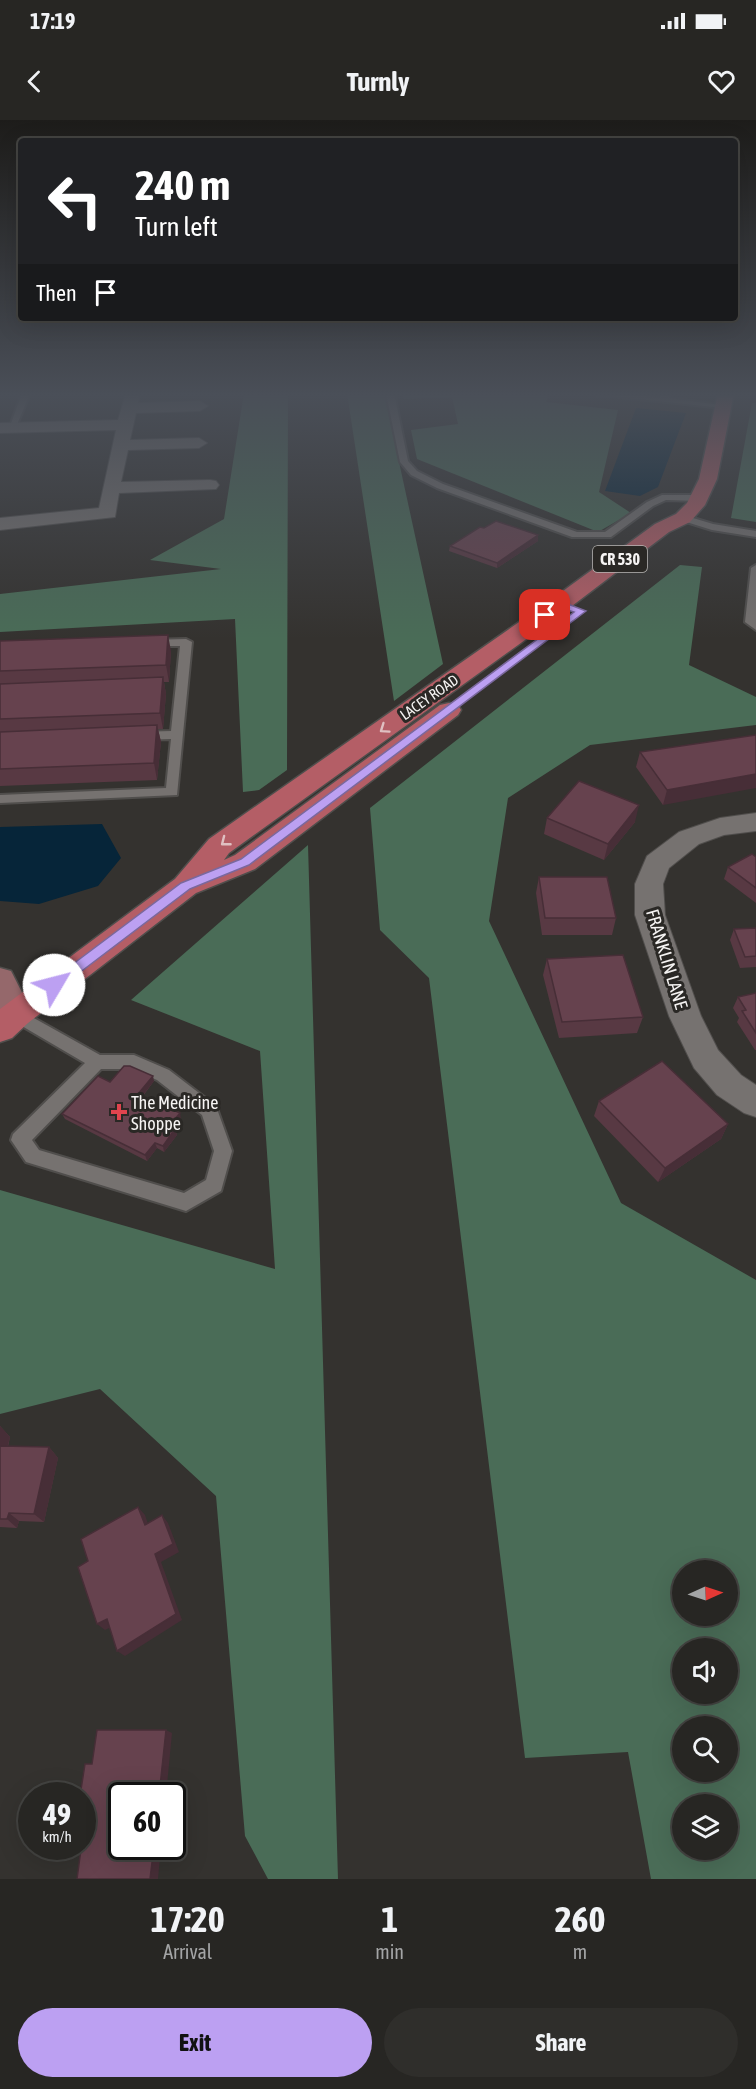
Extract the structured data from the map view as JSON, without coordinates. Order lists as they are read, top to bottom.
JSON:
{
  "streets": {
    "main road": ["CR 530", "LACEY ROAD"],
    "street": ["FRANKLIN LANE"]
  },
  "places": {
    "health": ["The Medicine Shoppe"]
  },
  "north": "right",
  "page": {
    "status": "17:19",
    "header": "Turnly",
    "turn": ["240 m", "Turn left"],
    "then": "Then",
    "speed": "49 km/h",
    "limit": "60",
    "eta": [
      "17:20",
      "Arrival",
      "1",
      "min",
      "260",
      "m"
    ],
    "buttons": ["Exit", "Share"]
  }
}
